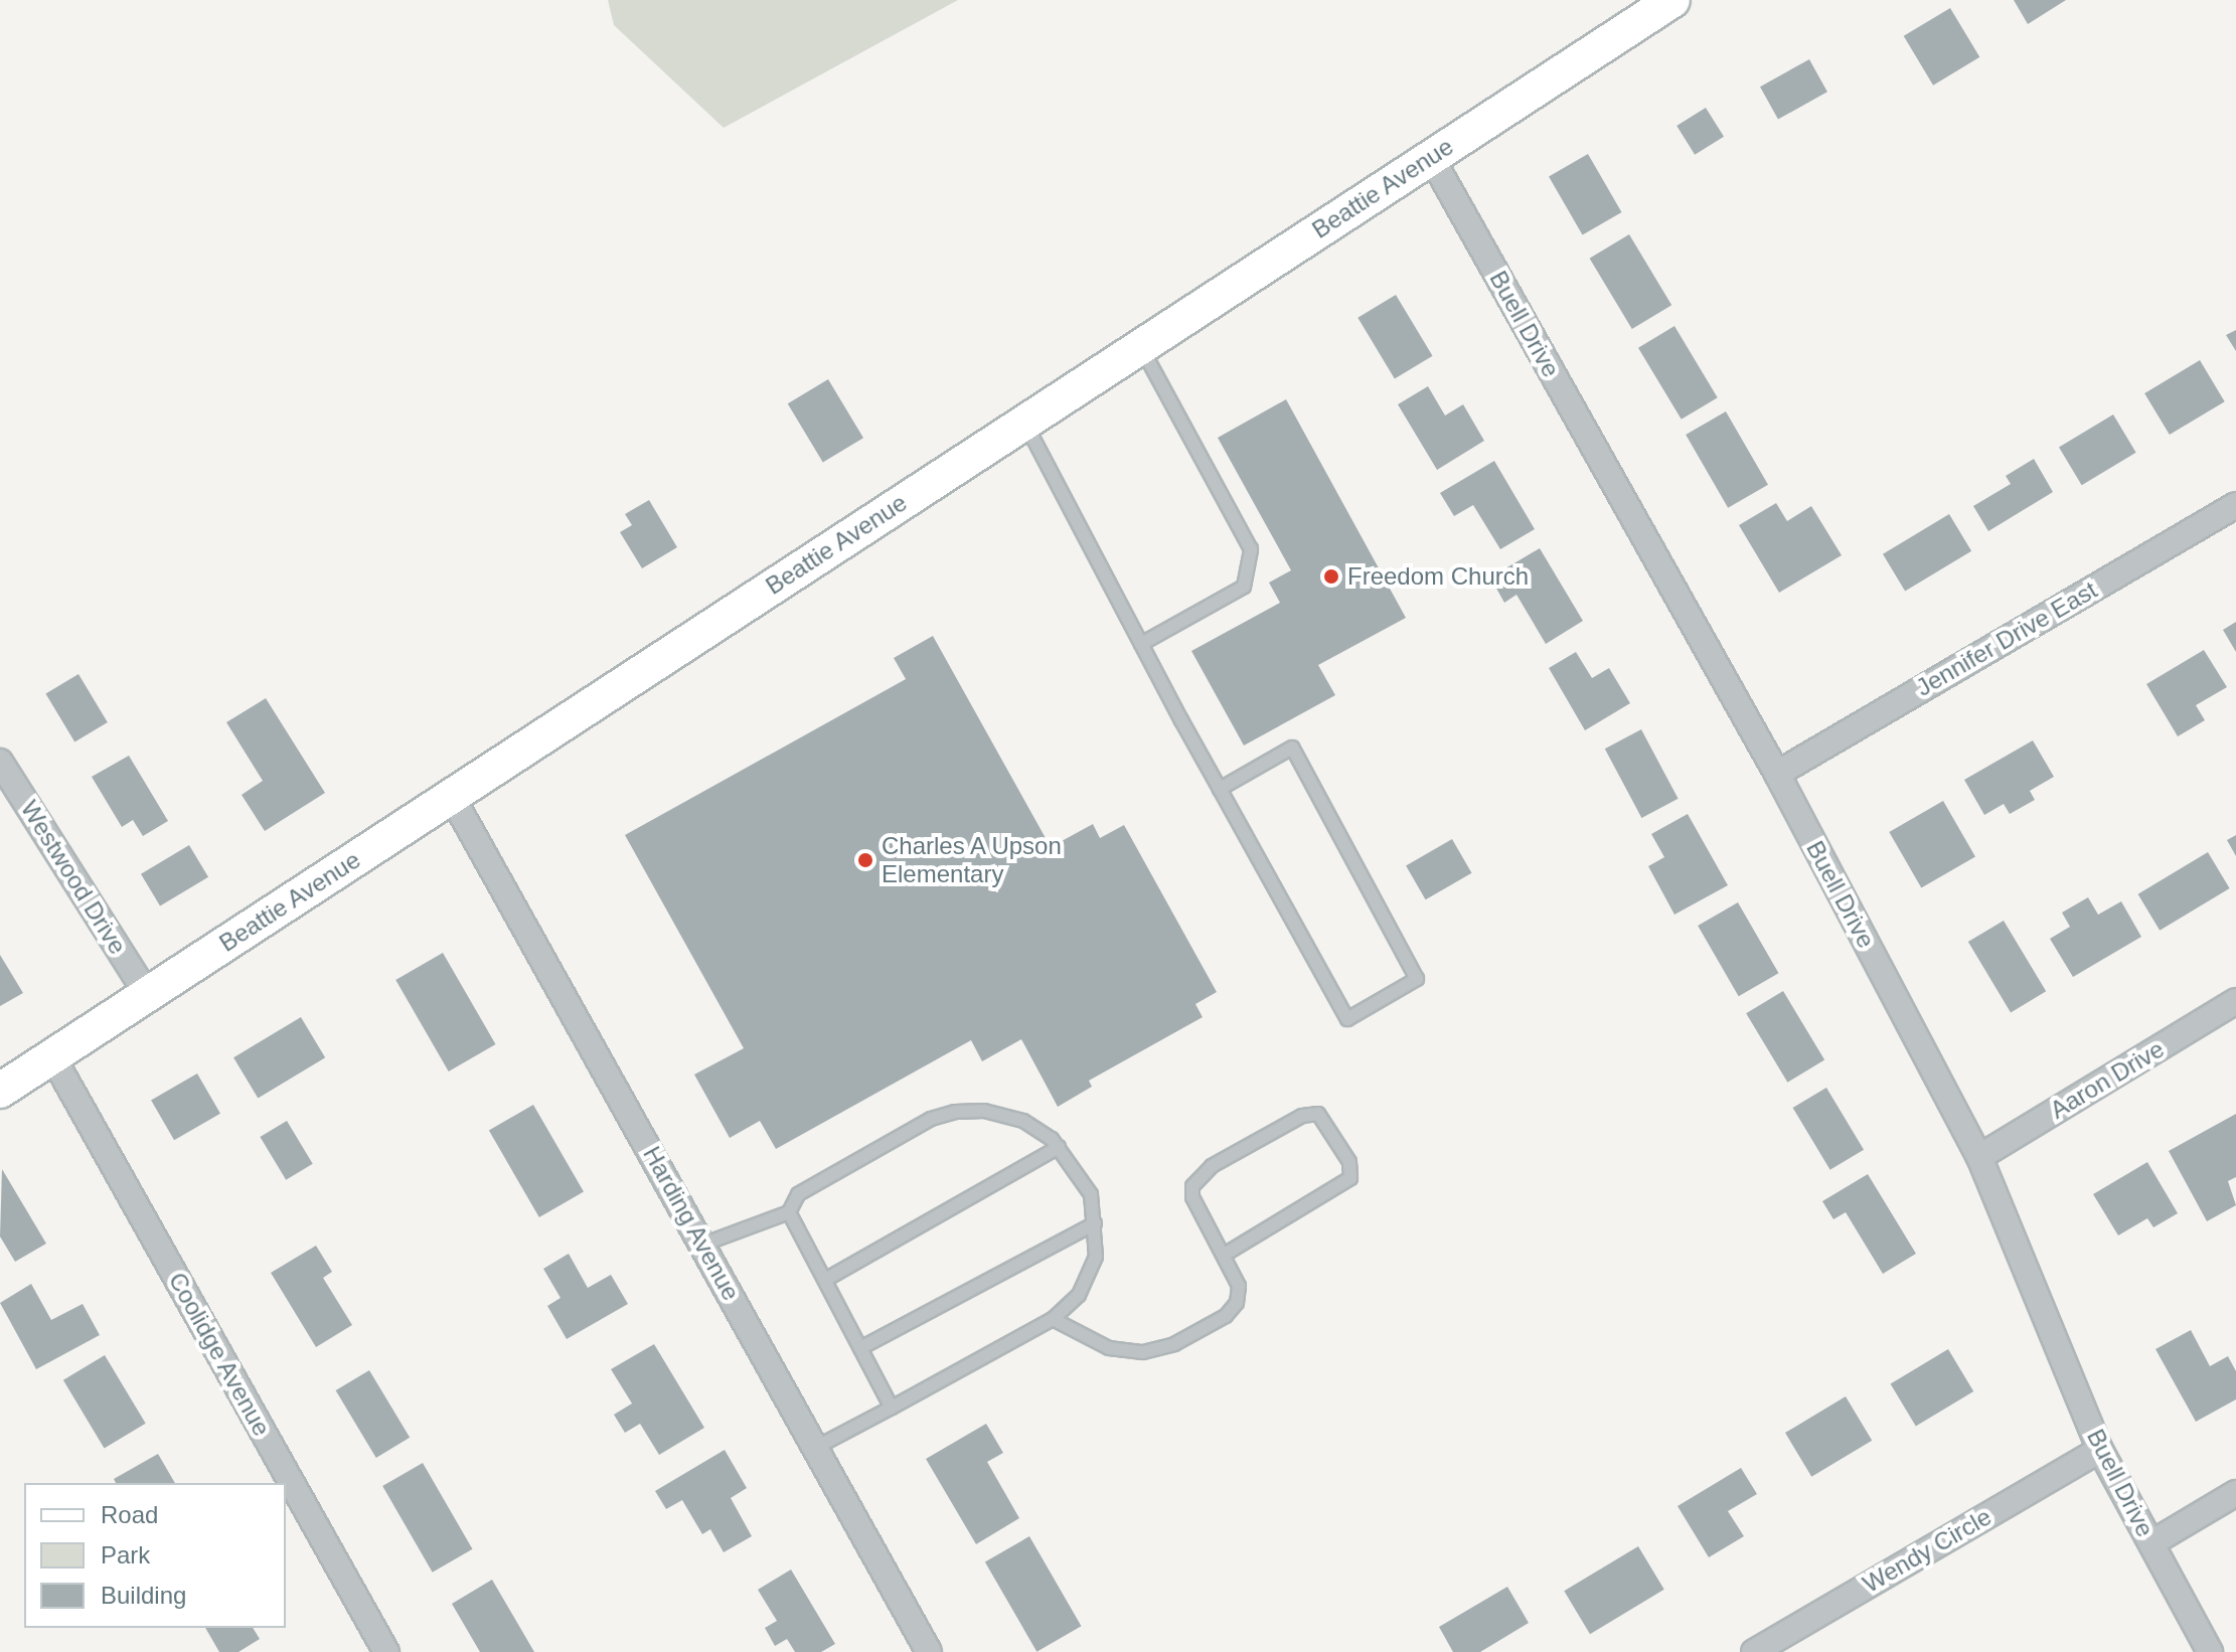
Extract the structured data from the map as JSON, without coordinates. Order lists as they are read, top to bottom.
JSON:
{
  "streets": {
    "street": [
      "Beattie Avenue",
      "Buell Drive",
      "Jennifer Drive East",
      "Westwood Drive",
      "Aaron Drive",
      "Harding Avenue",
      "Coolidge Avenue",
      "Wendy Circle"
    ]
  },
  "crossings": [
    ["Beattie Avenue", "Buell Drive"],
    ["Beattie Avenue", "Westwood Drive"],
    ["Beattie Avenue", "Harding Avenue"],
    ["Beattie Avenue", "Coolidge Avenue"],
    ["Buell Drive", "Jennifer Drive East"],
    ["Buell Drive", "Aaron Drive"],
    ["Buell Drive", "Wendy Circle"]
  ],
  "places": ["Freedom Church", "Charles A Upson Elementary"],
  "legend": ["Road", "Park", "Building"]
}
